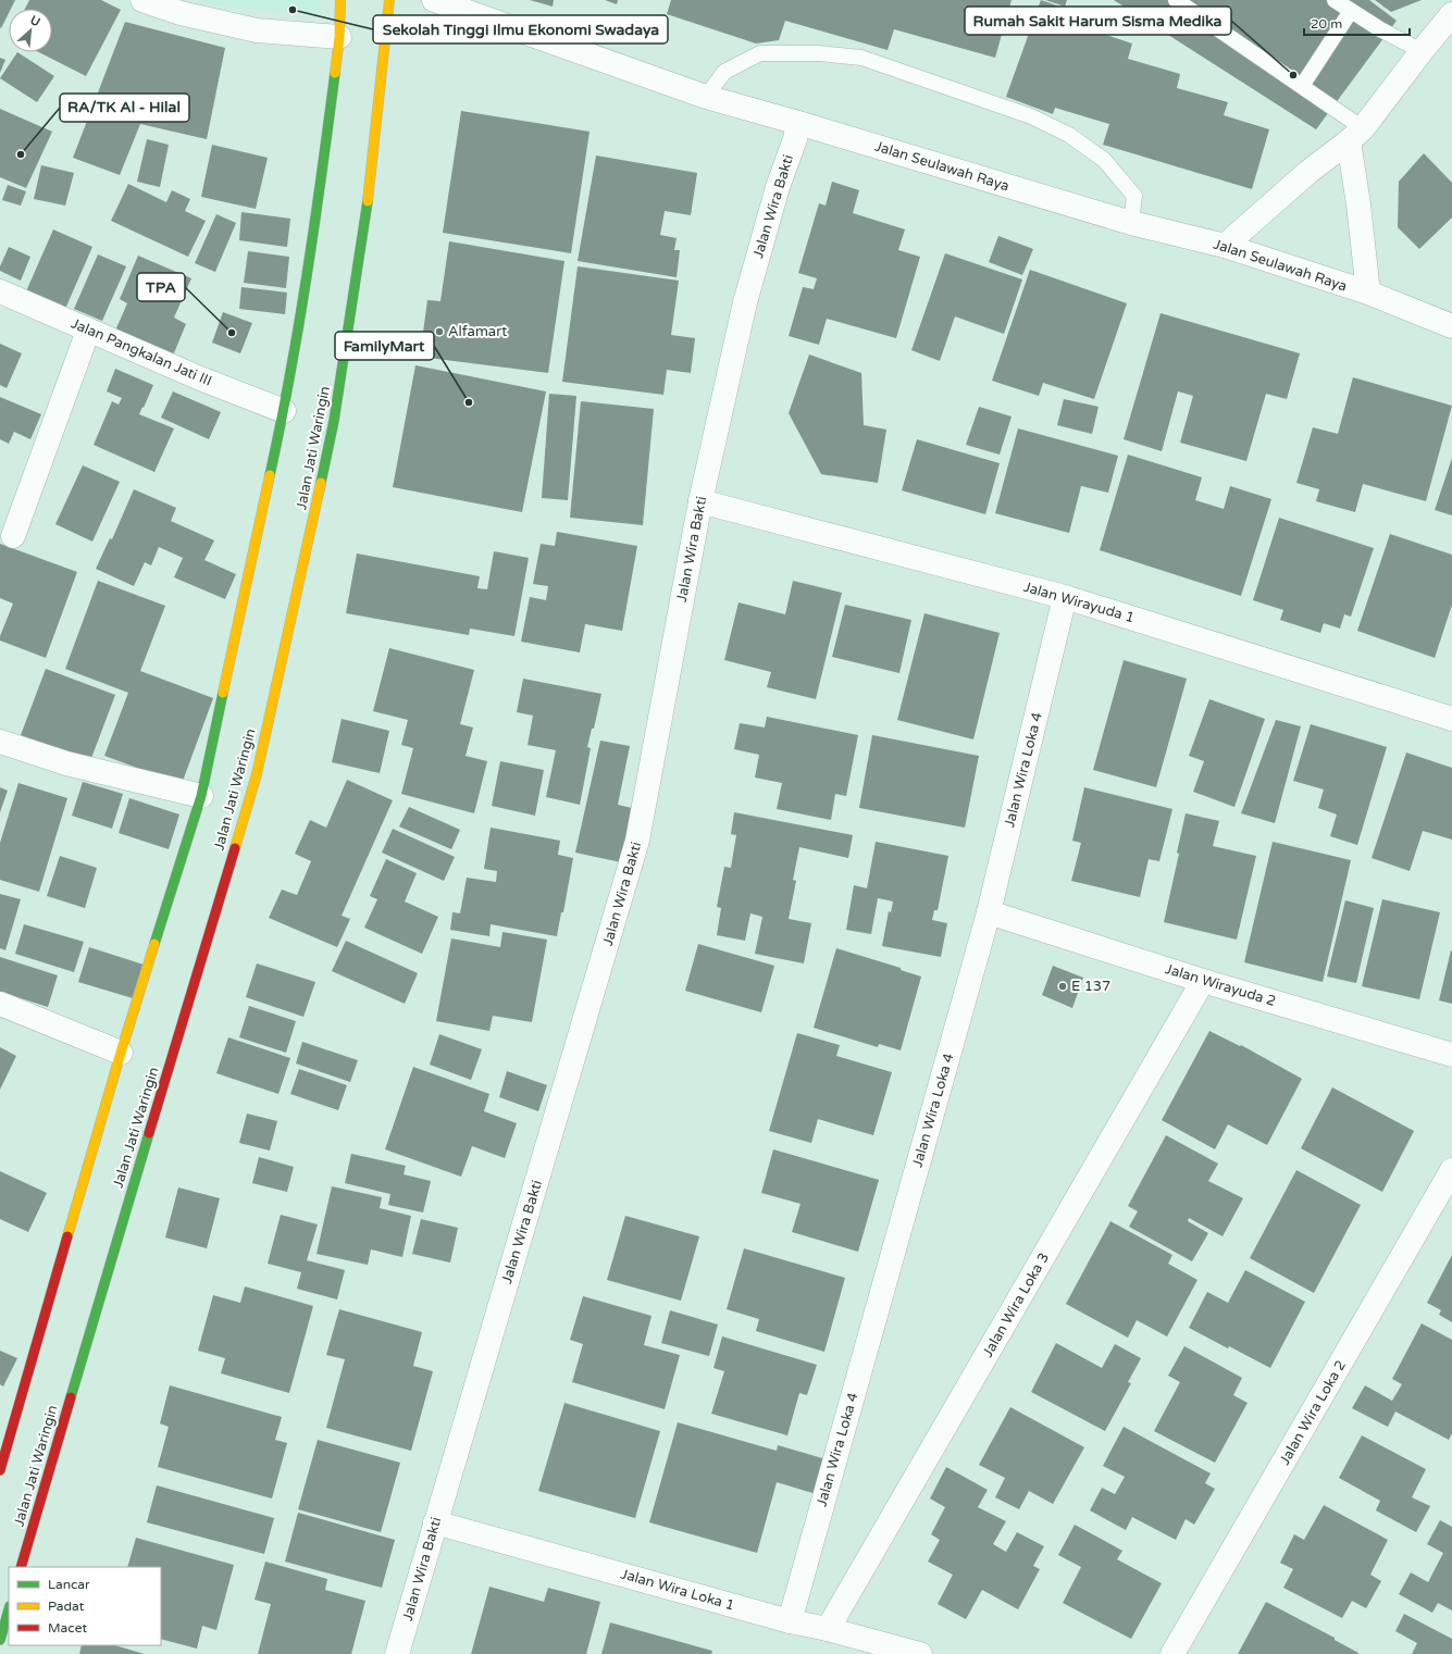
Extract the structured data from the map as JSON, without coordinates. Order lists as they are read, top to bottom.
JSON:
{
  "streets": {
    "main road": ["Jalan Jati Waringin"],
    "street": [
      "Jalan Seulawah Raya",
      "Jalan Wira Bakti",
      "Jalan Pangkalan Jati III",
      "Jalan Wirayuda 1",
      "Jalan Wira Loka 4",
      "Jalan Wirayuda 2",
      "Jalan Wira Loka 3",
      "Jalan Wira Loka 2",
      "Jalan Wira Loka 1"
    ]
  },
  "crossings": [
    ["Jalan Seulawah Raya", "Jalan Wira Bakti"],
    ["Jalan Wira Bakti", "Jalan Wirayuda 1"],
    ["Jalan Wira Bakti", "Jalan Wira Loka 1"],
    ["Jalan Wirayuda 1", "Jalan Wira Loka 4"],
    ["Jalan Wira Loka 4", "Jalan Wirayuda 2"],
    ["Jalan Wira Loka 4", "Jalan Wira Loka 1"],
    ["Jalan Wirayuda 2", "Jalan Wira Loka 3"],
    ["Jalan Wira Loka 3", "Jalan Wira Loka 1"]
  ],
  "places": [
    "Sekolah Tinggi Ilmu Ekonomi Swadaya",
    "Rumah Sakit Harum Sisma Medika",
    "RA/TK Al - Hilal",
    "Alfamart",
    "TPA",
    "FamilyMart",
    "E 137"
  ],
  "legend": ["Lancar", "Padat", "Macet"],
  "scale_bar": "20 m",
  "north": "top right"
}
